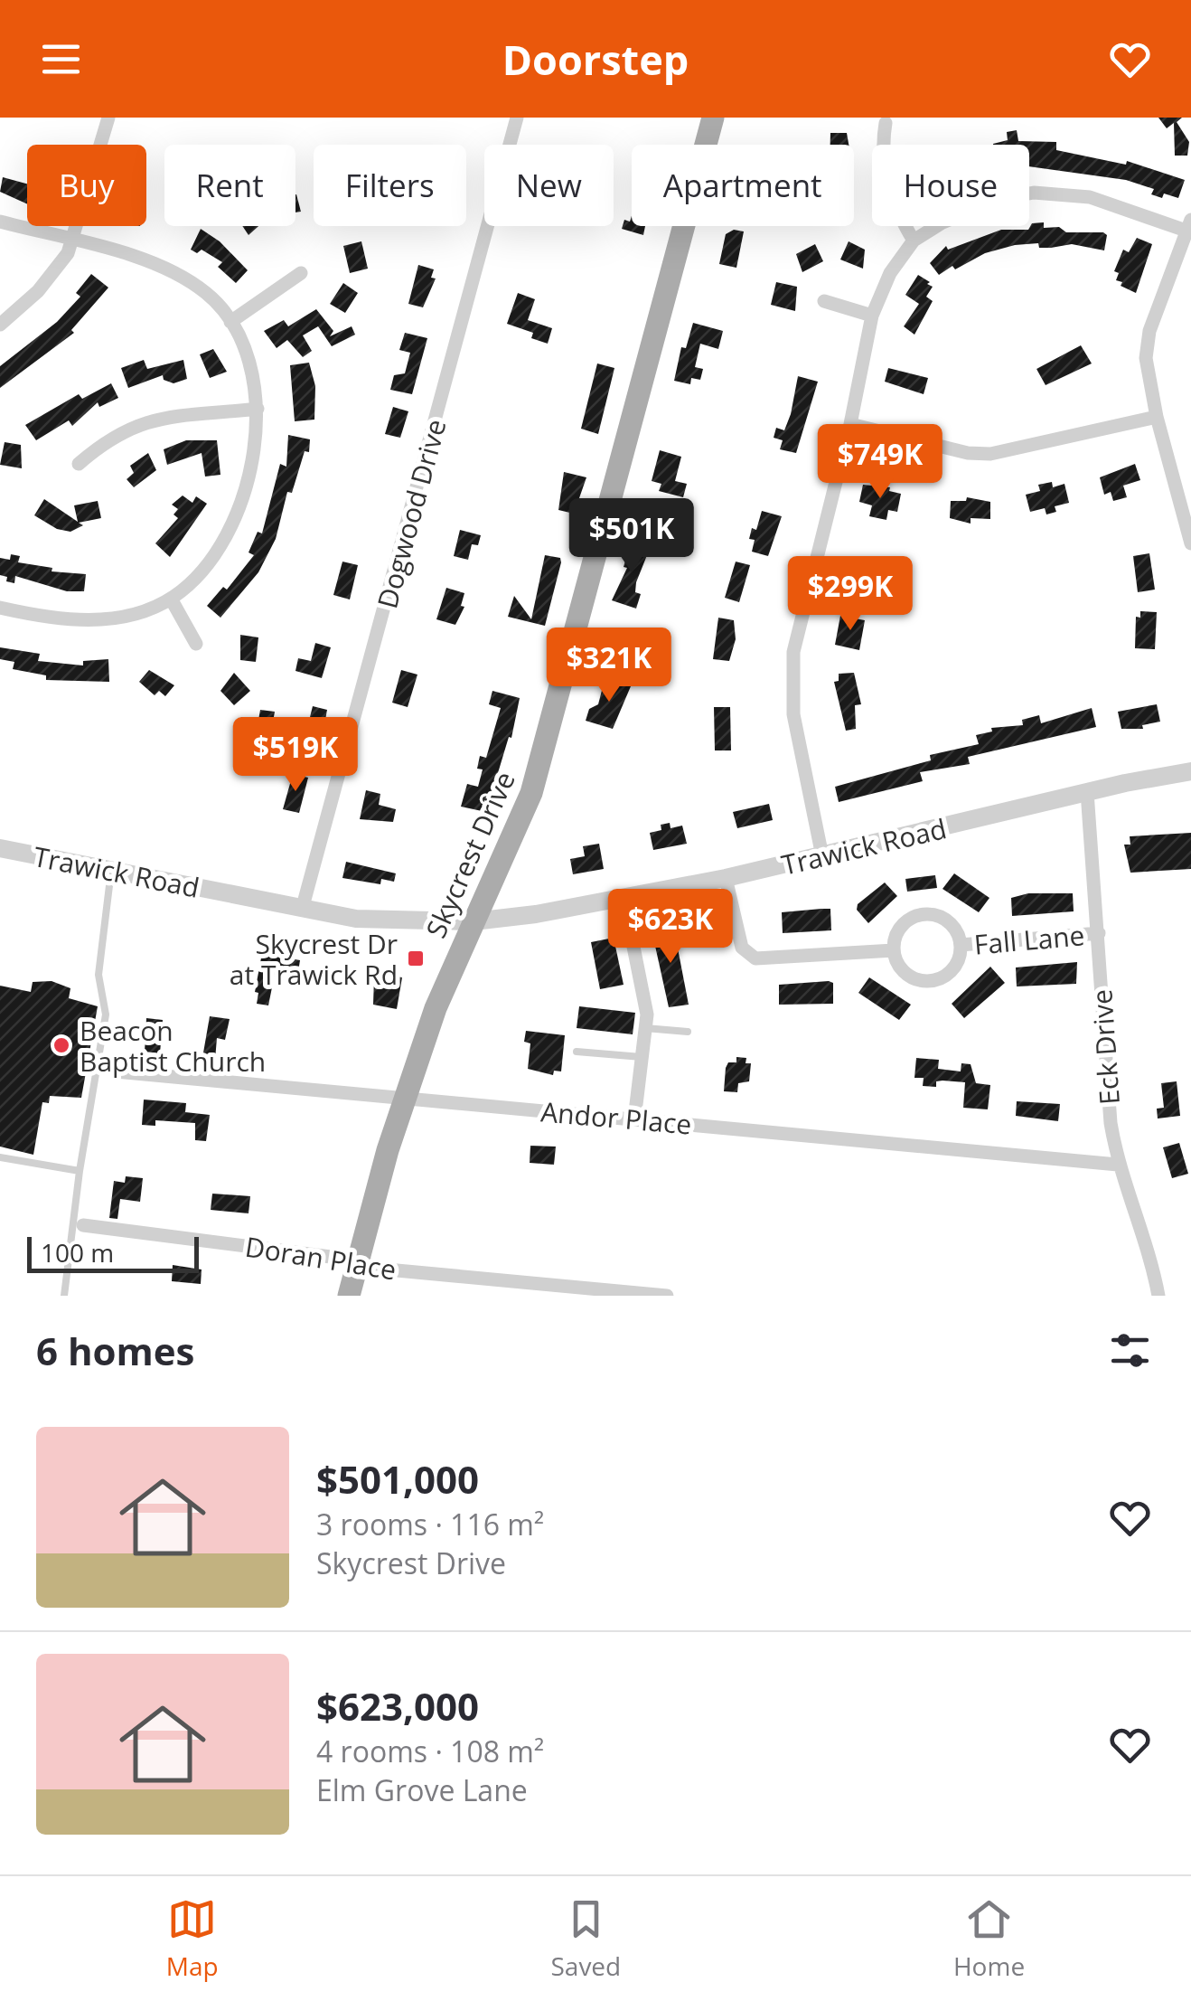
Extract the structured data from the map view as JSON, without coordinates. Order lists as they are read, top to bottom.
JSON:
{
  "streets": {
    "main road": ["Skycrest Drive"],
    "street": [
      "Dogwood Drive",
      "Trawick Road",
      "Fall Lane",
      "Eck Drive",
      "Andor Place",
      "Doran Place"
    ]
  },
  "crossings": [
    ["Dogwood Drive", "Trawick Road"],
    ["Trawick Road", "Skycrest Drive"],
    ["Trawick Road", "Eck Drive"],
    ["Skycrest Drive", "Andor Place"],
    ["Skycrest Drive", "Doran Place"],
    ["Fall Lane", "Eck Drive"],
    ["Eck Drive", "Andor Place"]
  ],
  "places": {
    "transit": ["Skycrest Dr at Trawick Rd"],
    "other": ["Beacon Baptist Church"]
  },
  "scale_bar": "100 m",
  "page": {
    "header": "Doorstep",
    "chip": [
      "Buy",
      "Rent",
      "Filters",
      "New",
      "Apartment",
      "House"
    ],
    "price": [
      "$749K",
      "$501K",
      "$299K",
      "$321K",
      "$519K",
      "$623K"
    ],
    "scale": "100 m",
    "heading": "6 homes",
    "list": [
      {
        "name": "$501,000",
        "note": "3 rooms · 116 m² · Skycrest Drive"
      },
      {
        "name": "$623,000",
        "note": "4 rooms · 108 m² · Elm Grove Lane"
      }
    ],
    "tabs": ["Map", "Saved", "Home"]
  }
}
